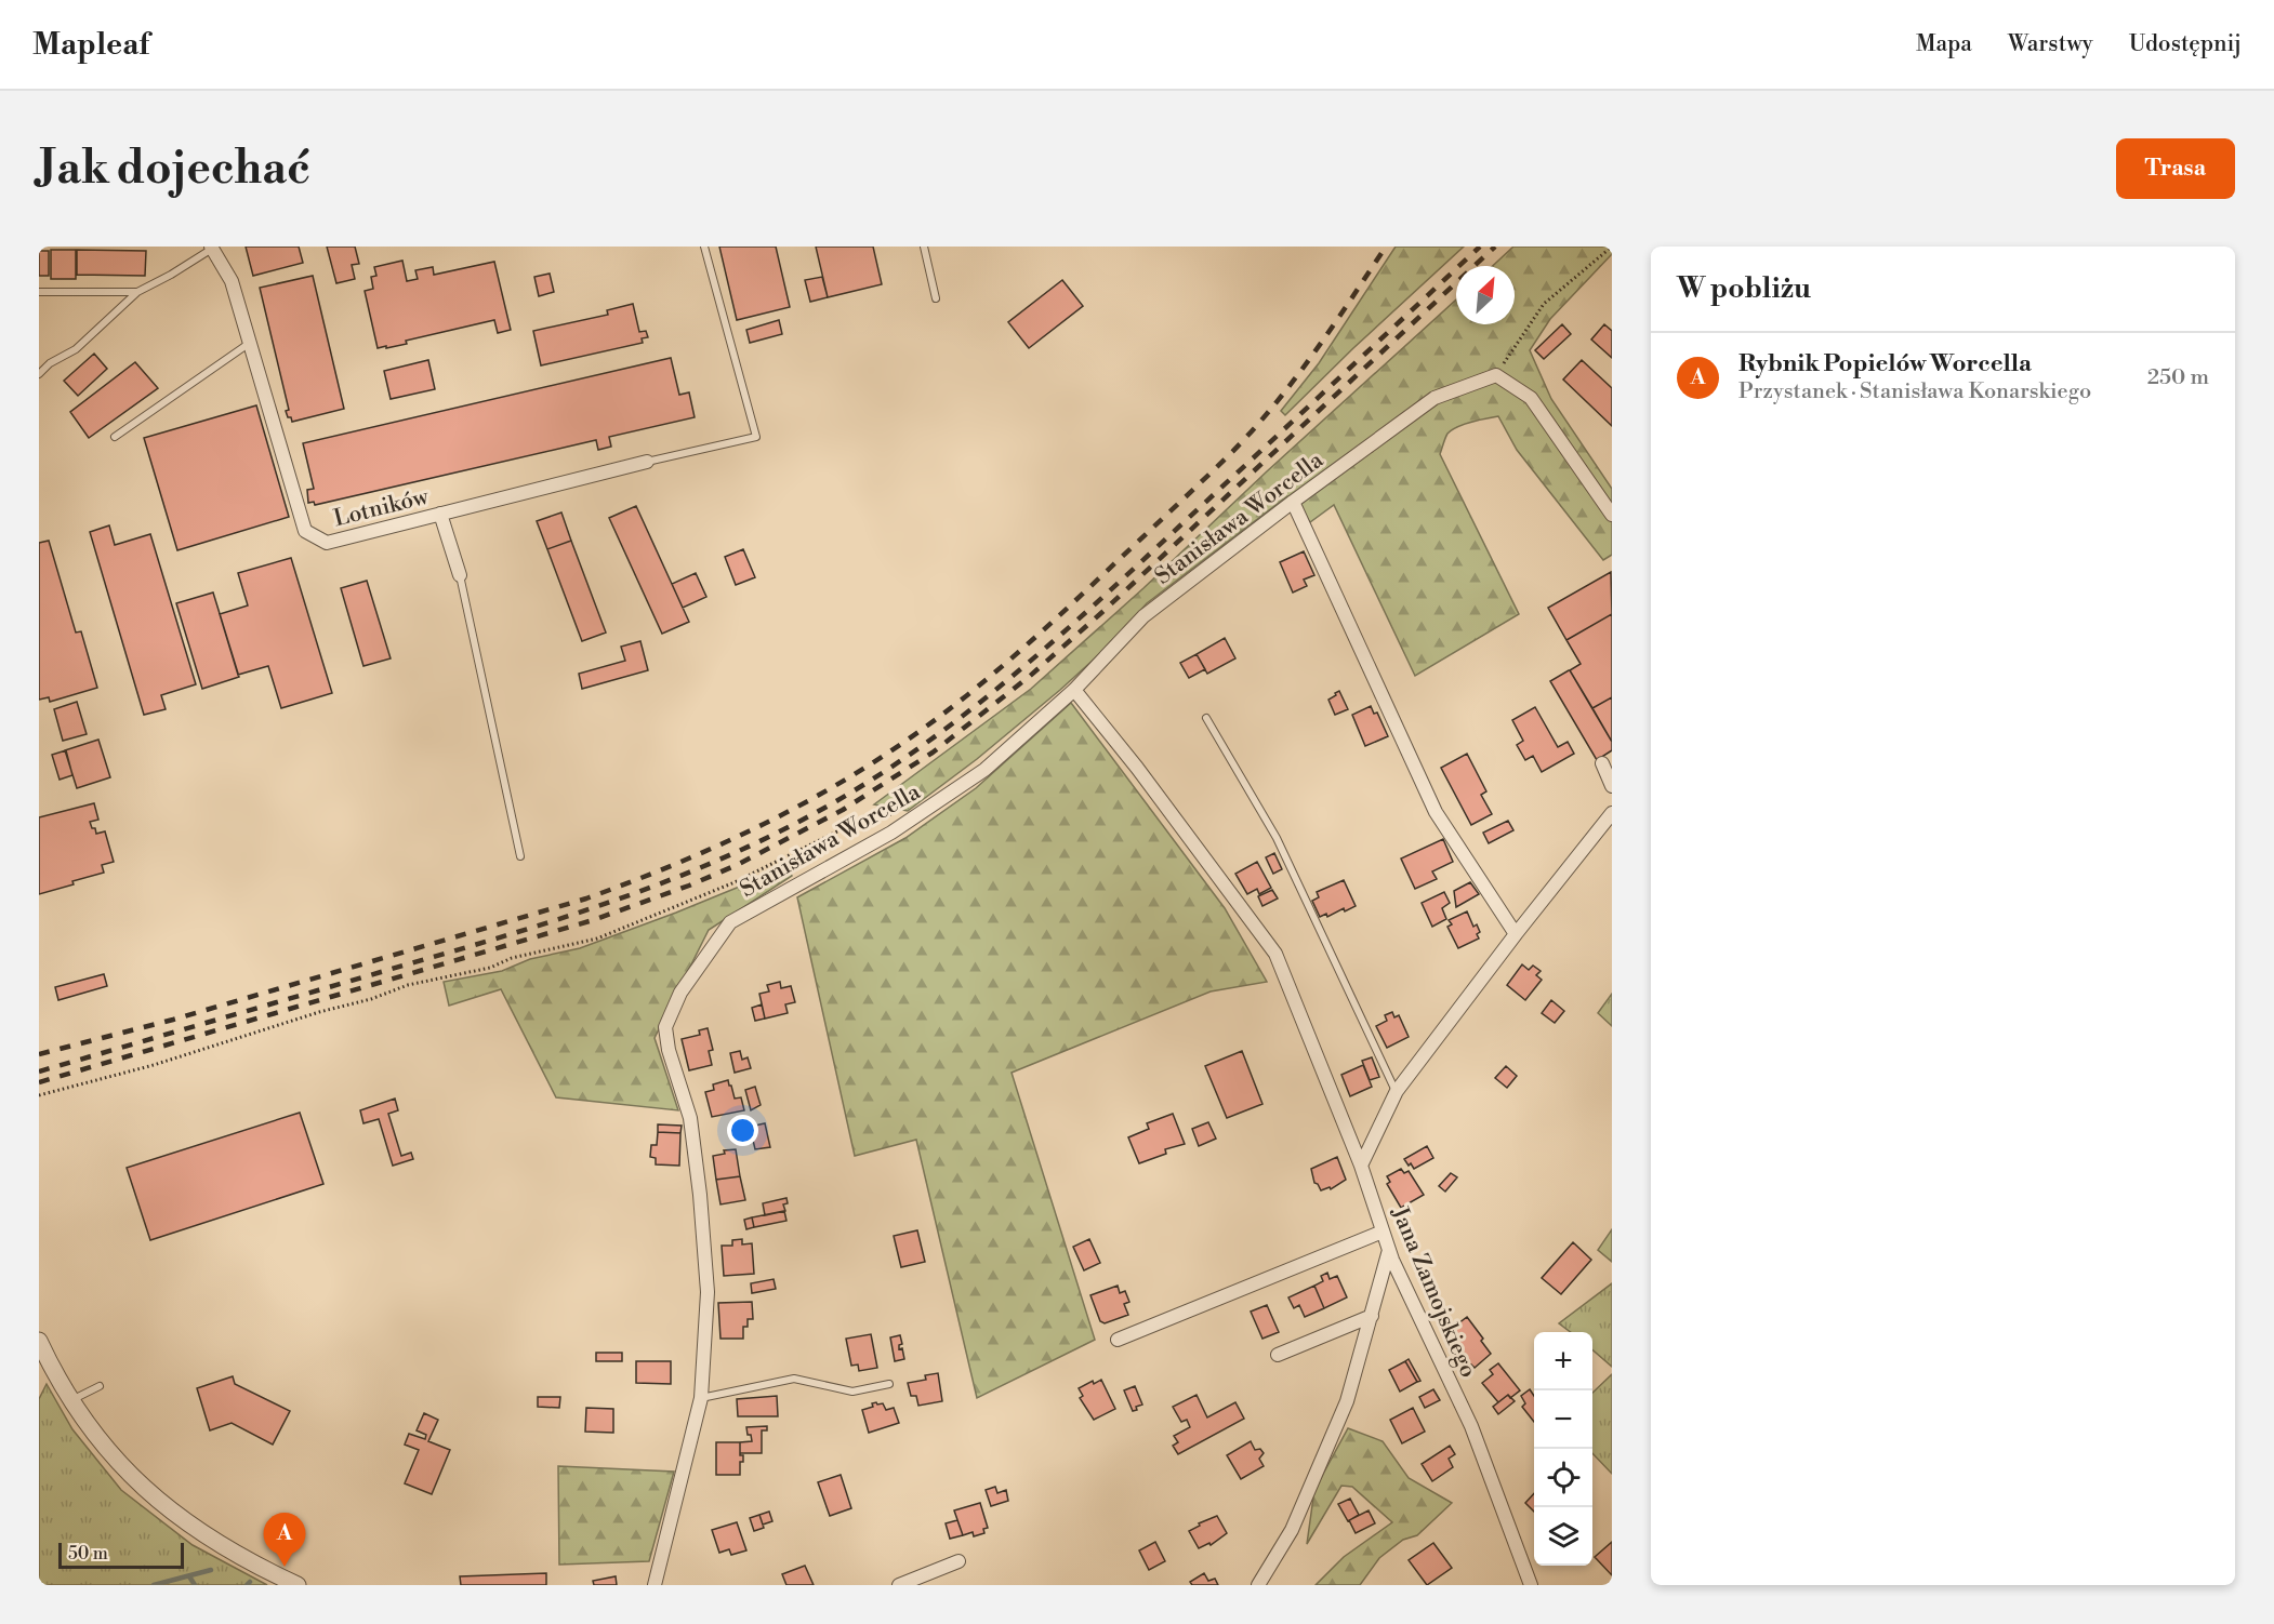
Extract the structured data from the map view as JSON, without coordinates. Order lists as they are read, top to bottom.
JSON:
{
  "streets": {
    "street": ["Lotników", "Stanisława Worcella", "Jana Zamojskiego"]
  },
  "crossings": [
    ["Stanisława Worcella", "Jana Zamojskiego"]
  ],
  "scale_bar": "50 m",
  "north": "top right",
  "page": {
    "header": "Mapleaf",
    "nav": ["Mapa", "Warstwy", "Udostępnij"],
    "buttons": "Trasa",
    "title": "Jak dojechać",
    "heading": "W pobliżu",
    "list": [
      {
        "mark": "A",
        "name": "Rybnik Popielów Worcella",
        "note": "Przystanek · Stanisława Konarskiego",
        "value": "250 m"
      }
    ],
    "map_buttons": ["+", "−"],
    "pins": "A",
    "scale": "50 m"
  }
}
